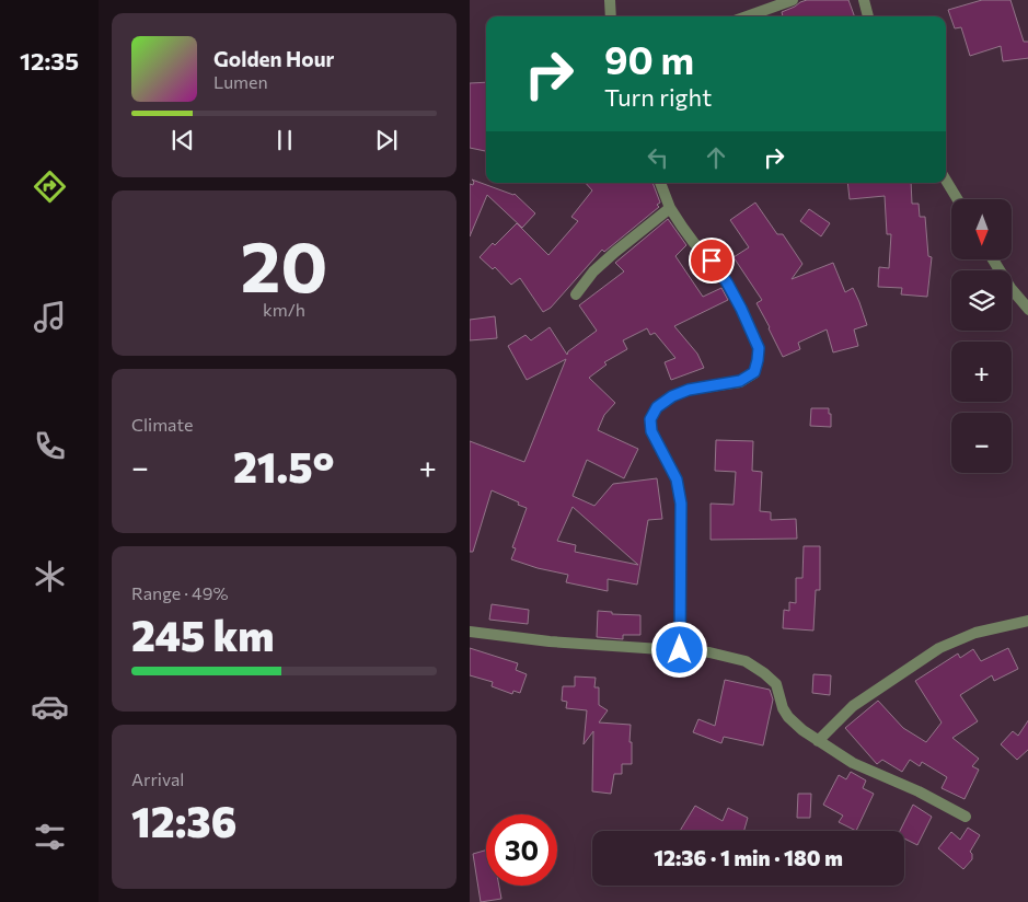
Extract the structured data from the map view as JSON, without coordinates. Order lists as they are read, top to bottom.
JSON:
{
  "north": "bottom",
  "page": {
    "tabs": "12:35",
    "turn": ["90 m", "Turn right"],
    "song": ["Golden Hour", "Lumen"],
    "tile": [
      ["20", "km/h"],
      "Climate",
      ["Range · 49%", "245 km"],
      ["Arrival", "12:36"]
    ],
    "map_buttons": ["+", "−"],
    "heat": ["−", "21.5°", "+"],
    "limit": "30",
    "trip": "12:36 · 1 min · 180 m"
  }
}
